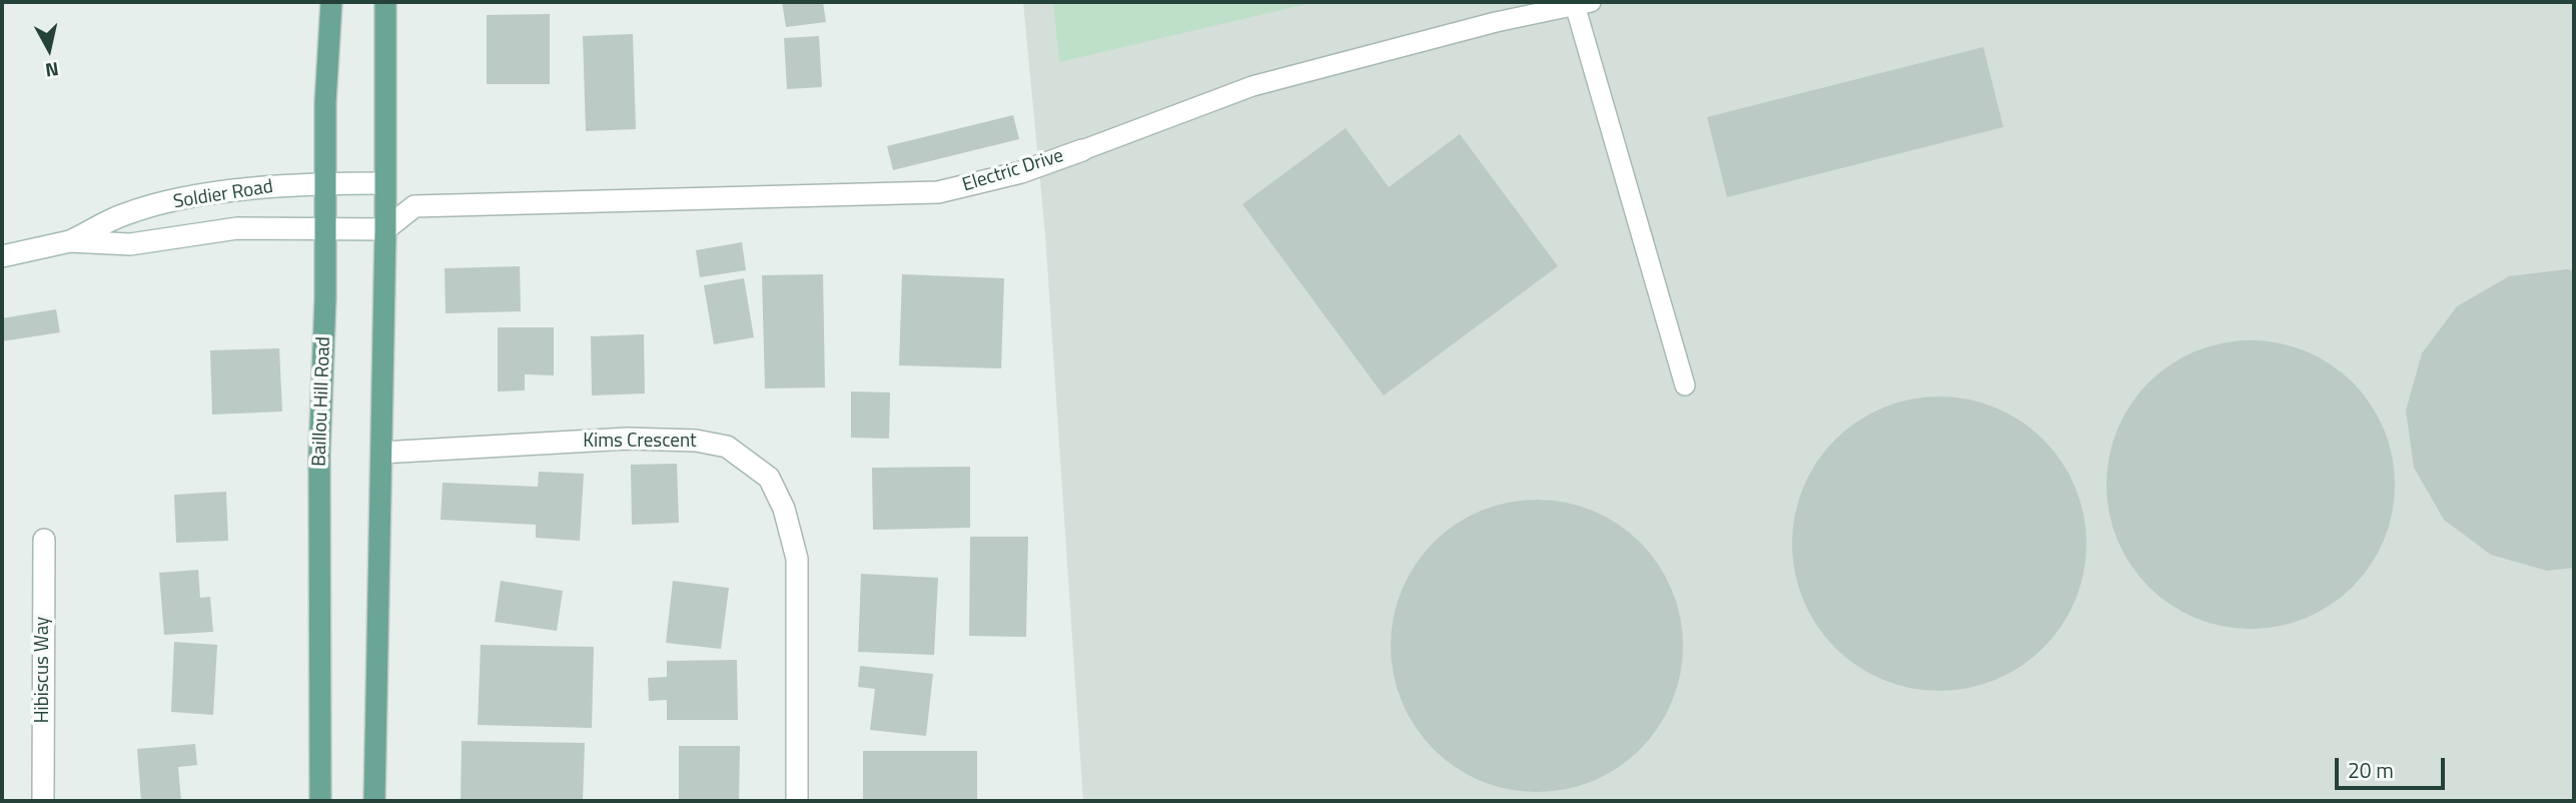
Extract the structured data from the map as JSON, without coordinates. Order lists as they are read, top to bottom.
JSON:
{
  "streets": {
    "main road": ["Baillou Hill Road"],
    "street": [
      "Electric Drive",
      "Soldier Road",
      "Kims Crescent",
      "Hibiscus Way"
    ]
  },
  "crossings": [
    ["Soldier Road", "Baillou Hill Road"]
  ],
  "scale_bar": "20 m",
  "north": "bottom"
}
